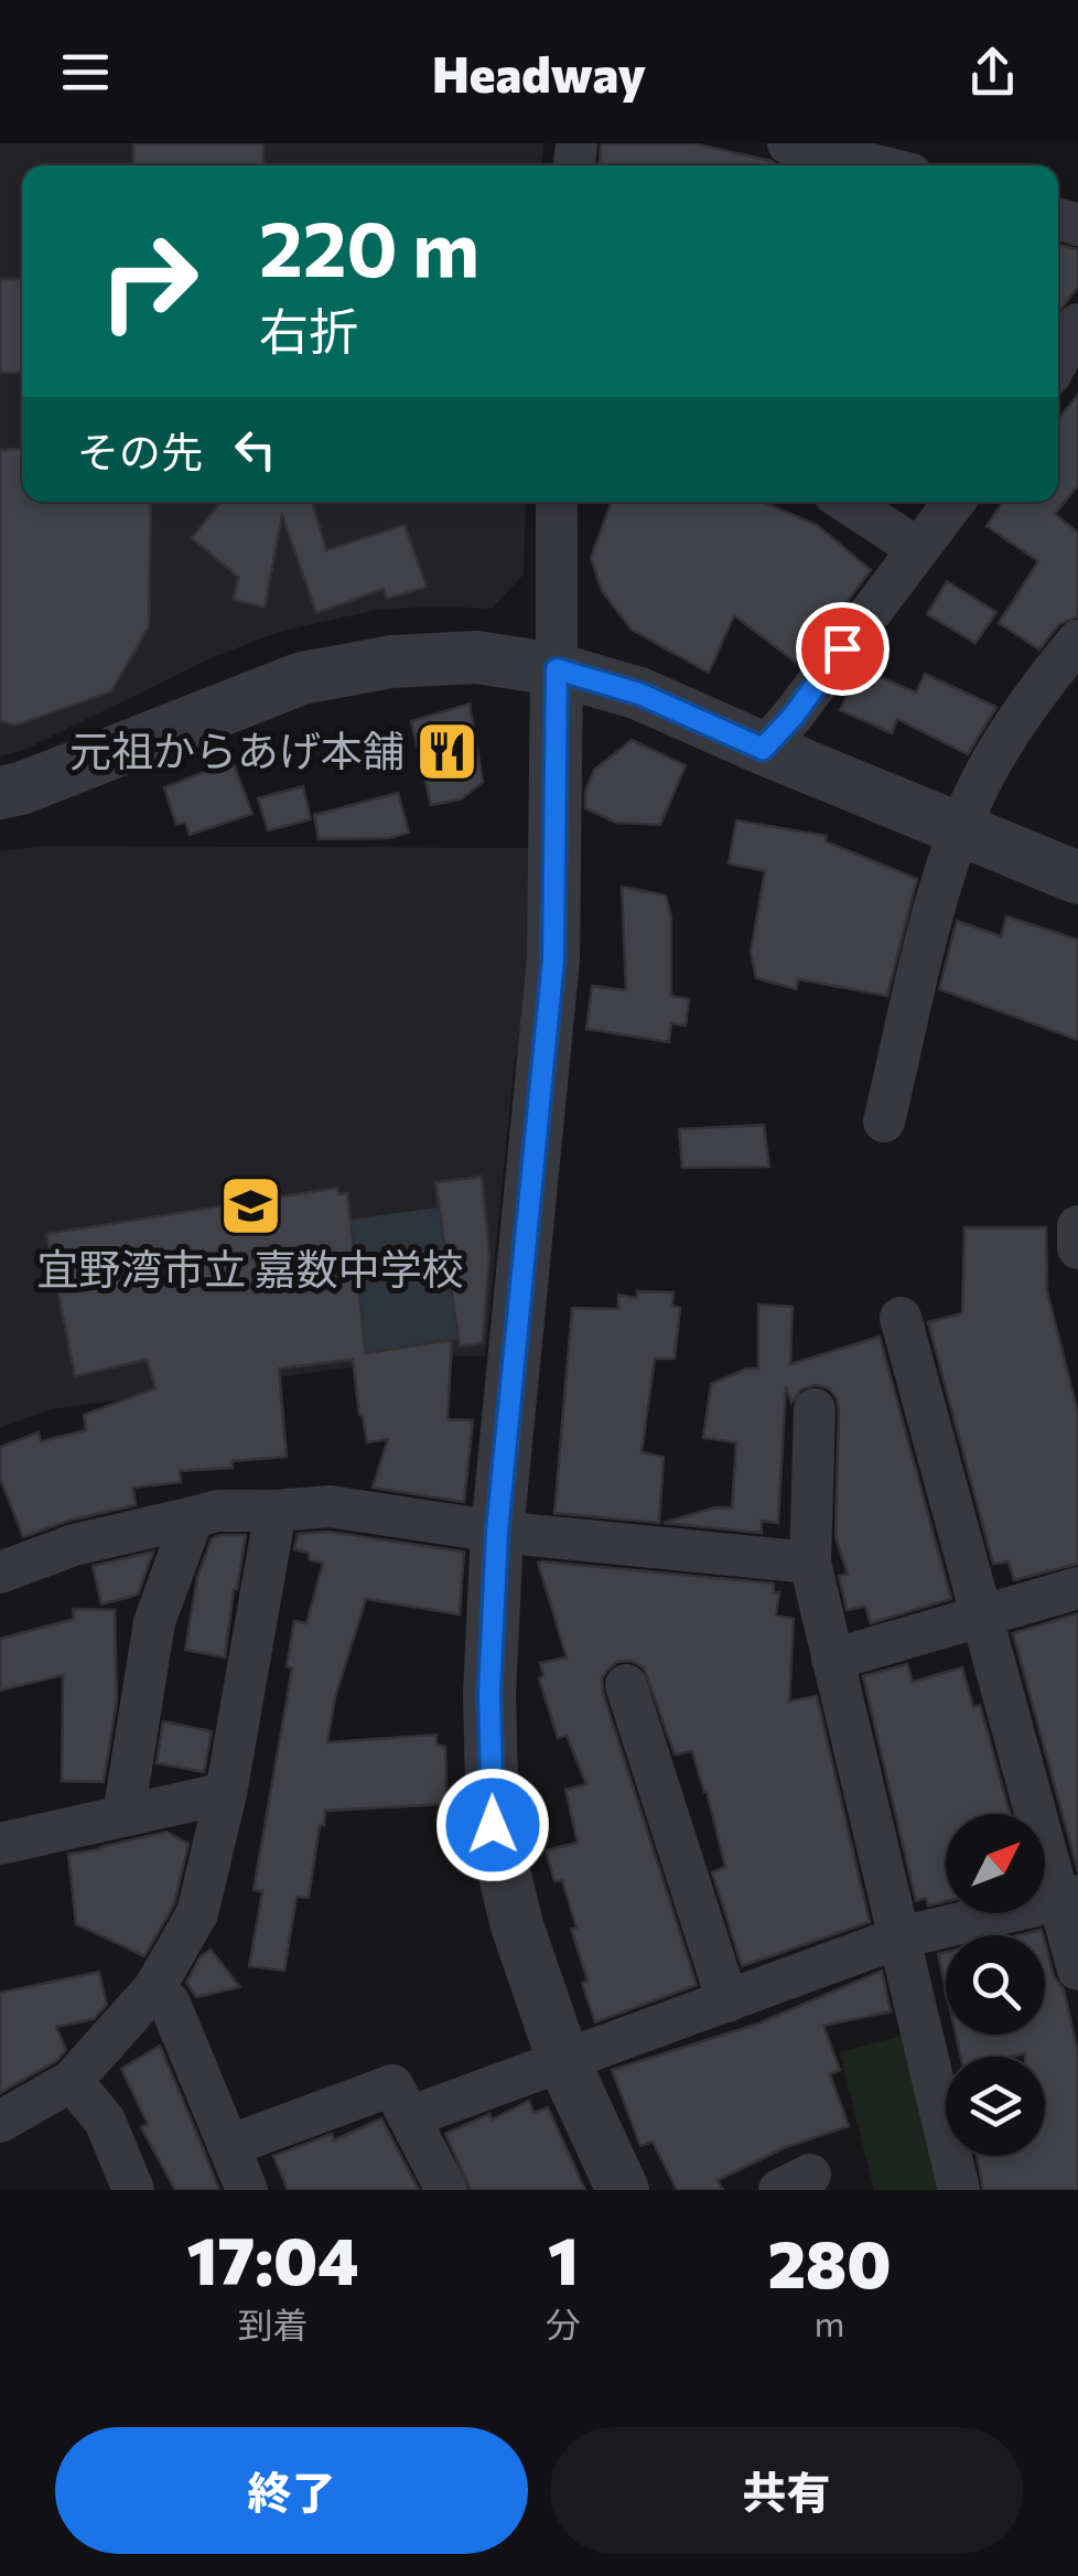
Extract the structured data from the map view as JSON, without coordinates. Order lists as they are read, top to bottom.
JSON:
{
  "places": {
    "restaurant": ["元祖からあげ本舗"],
    "school or university": ["宜野湾市立 嘉数中学校"]
  },
  "north": "top right",
  "page": {
    "header": "Headway",
    "turn": ["220 m", "右折"],
    "then": "その先",
    "eta": [
      "17:04",
      "到着",
      "1",
      "分",
      "280",
      "m"
    ],
    "buttons": ["終了", "共有"]
  }
}
